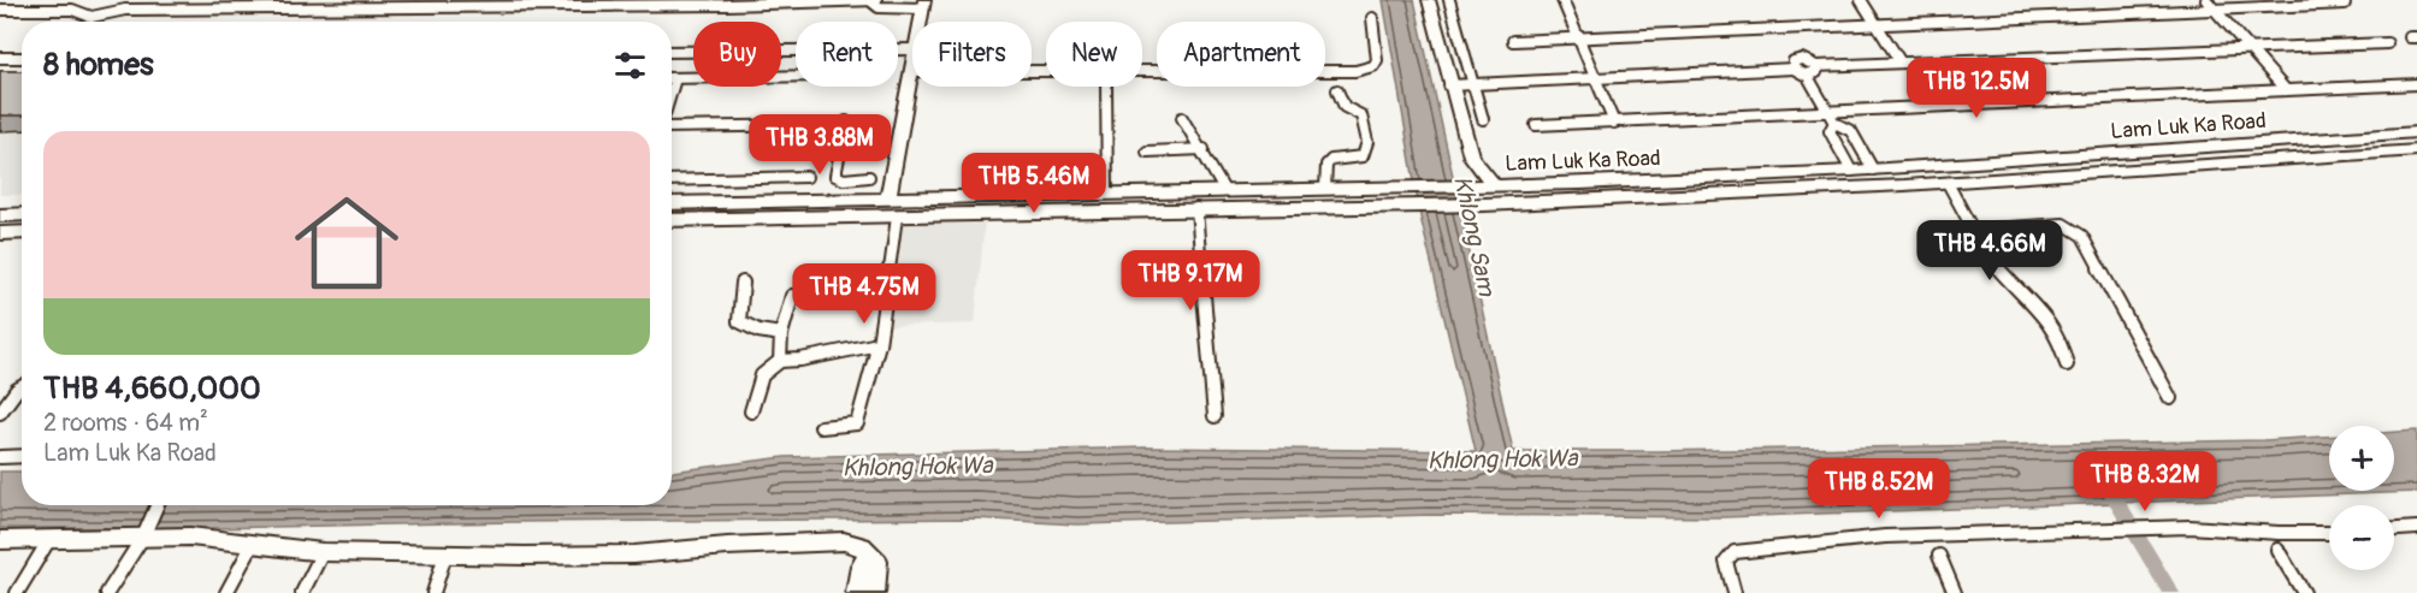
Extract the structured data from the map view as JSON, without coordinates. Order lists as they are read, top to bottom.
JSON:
{
  "streets": {
    "main road": ["Lam Luk Ka Road"]
  },
  "water": ["Khlong Sam", "Khlong Hok Wa"],
  "page": {
    "chip": [
      "Buy",
      "Rent",
      "Filters",
      "New",
      "Apartment"
    ],
    "heading": "8 homes",
    "price": [
      "THB 12.5M",
      "THB 3.88M",
      "THB 5.46M",
      "THB 4.66M",
      "THB 9.17M",
      "THB 4.75M",
      "THB 8.32M",
      "THB 8.52M"
    ],
    "list": [
      {
        "name": "THB 4,660,000",
        "note": "2 rooms · 64 m² · Lam Luk Ka Road"
      }
    ],
    "map_buttons": ["+", "−"]
  }
}
